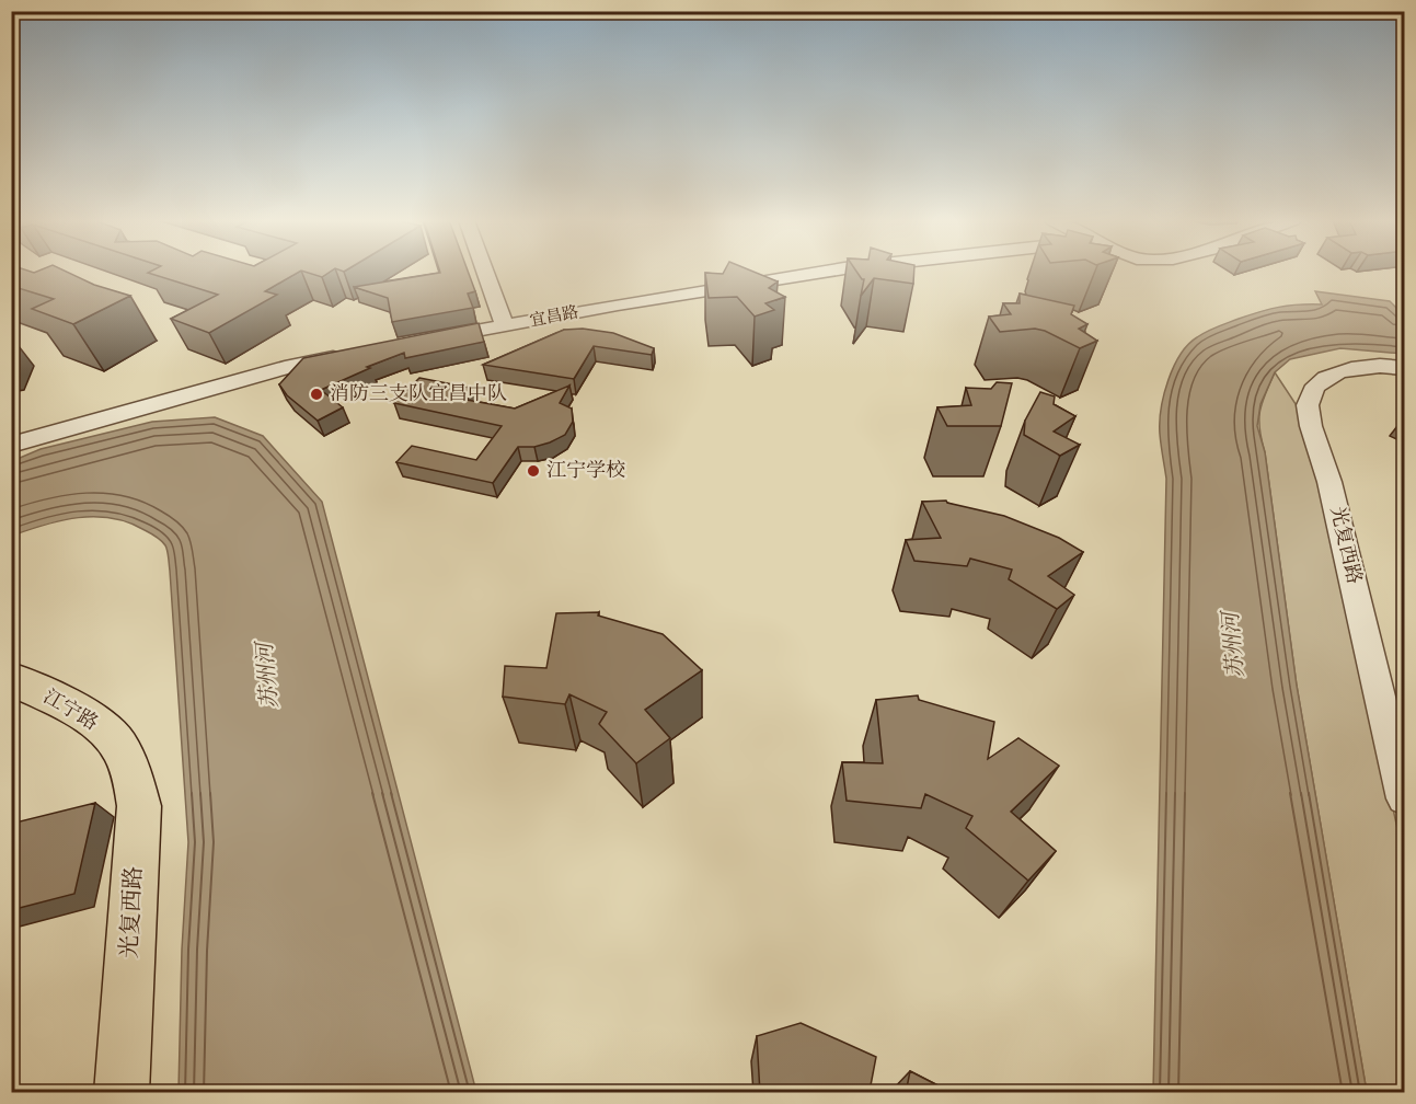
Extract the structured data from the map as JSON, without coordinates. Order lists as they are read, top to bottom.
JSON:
{
  "streets": {
    "main road": ["光复西路", "江宁路"],
    "street": ["宜昌路"]
  },
  "crossings": [
    ["光复西路", "江宁路"]
  ],
  "water": ["苏州河"],
  "places": ["消防三支队宜昌中队", "江宁学校"]
}
